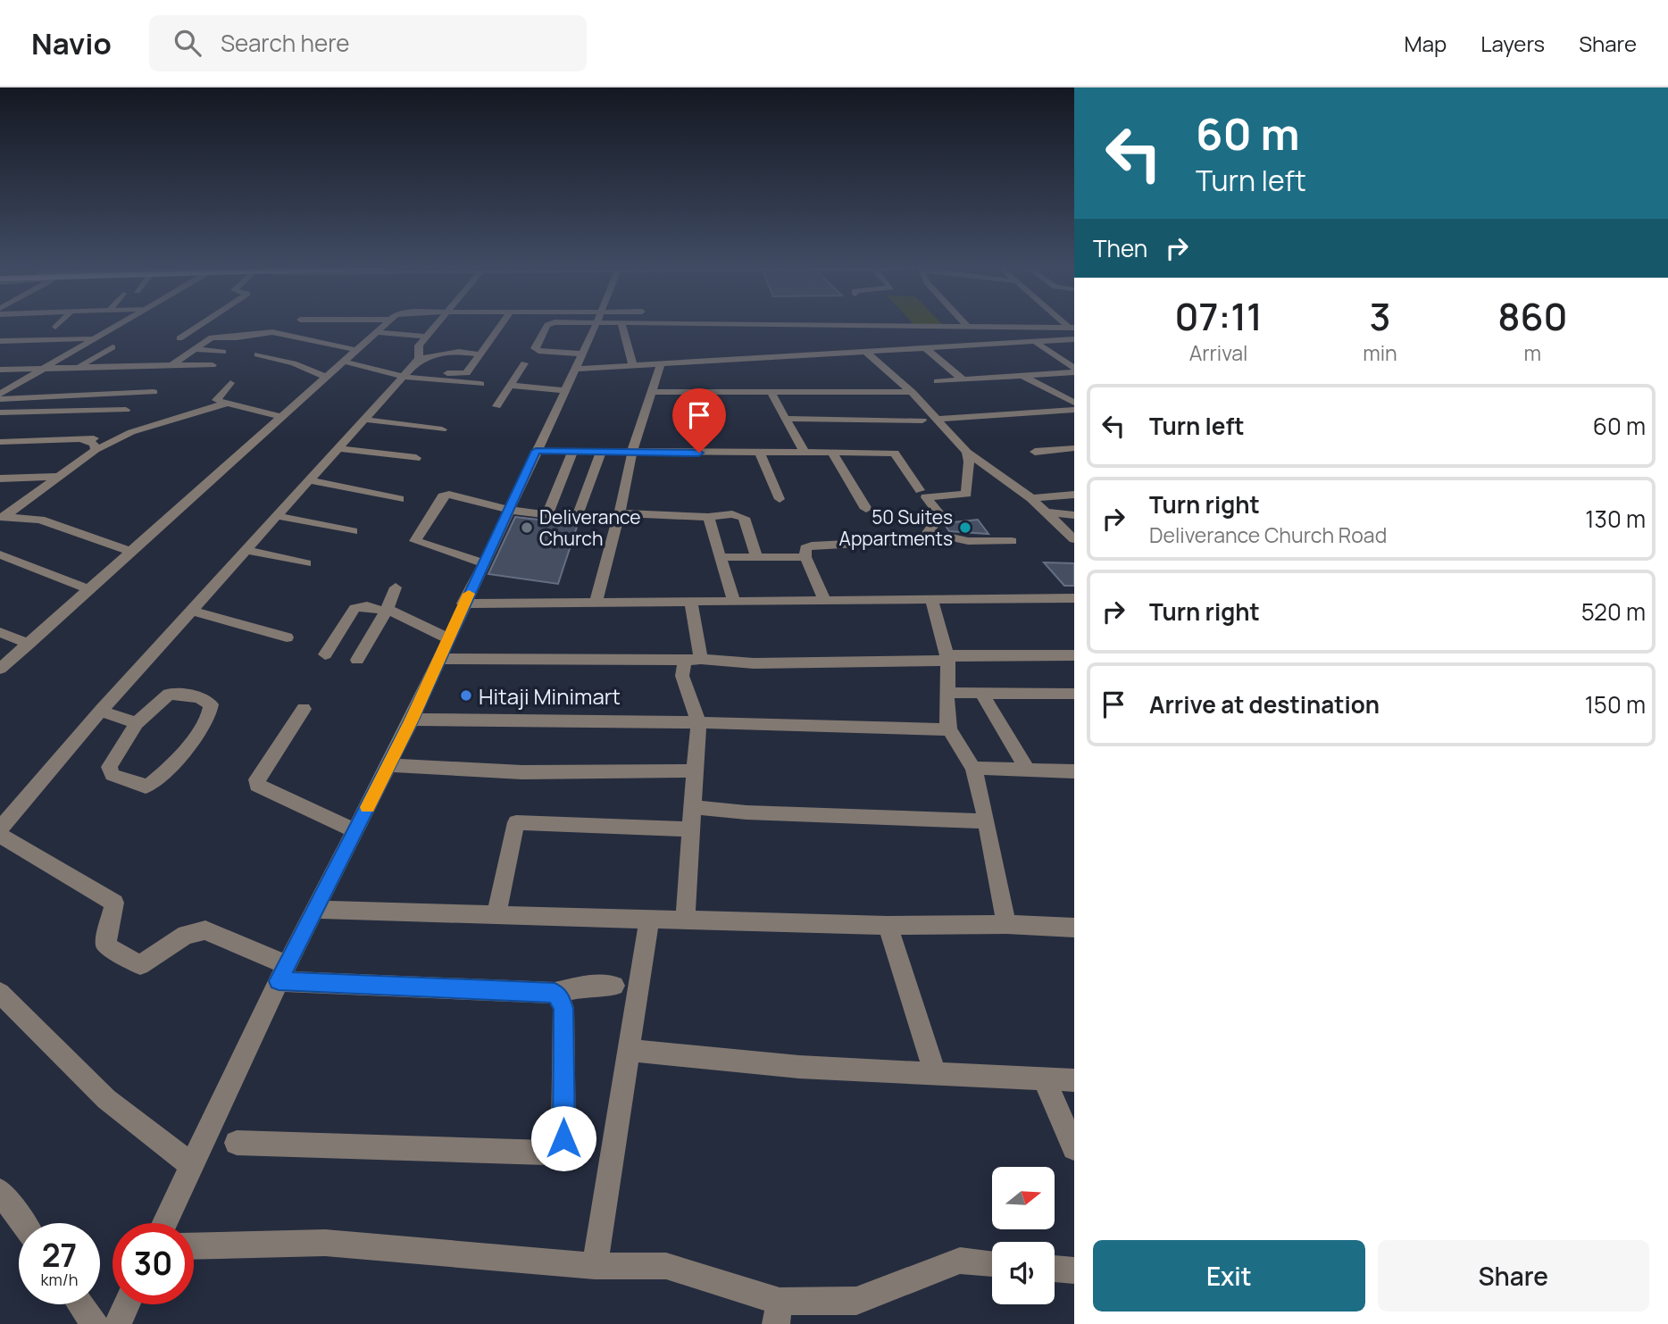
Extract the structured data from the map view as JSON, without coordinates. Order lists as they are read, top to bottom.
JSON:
{
  "places": ["Deliverance Church", "50 Suites Appartments", "Hitaji Minimart"],
  "north": "right",
  "page": {
    "header": "Navio",
    "search": "Search here",
    "nav": ["Map", "Layers", "Share"],
    "turn": ["60 m", "Turn left"],
    "then": "Then",
    "eta": [
      "07:11",
      "Arrival",
      "3",
      "min",
      "860",
      "m"
    ],
    "list": [
      {
        "name": "Turn left",
        "value": "60 m"
      },
      {
        "name": "Turn right",
        "note": "Deliverance Church Road",
        "value": "130 m"
      },
      {
        "name": "Turn right",
        "value": "520 m"
      },
      {
        "name": "Arrive at destination",
        "value": "150 m"
      }
    ],
    "speed": "27 km/h",
    "limit": "30",
    "buttons": ["Exit", "Share"]
  }
}
